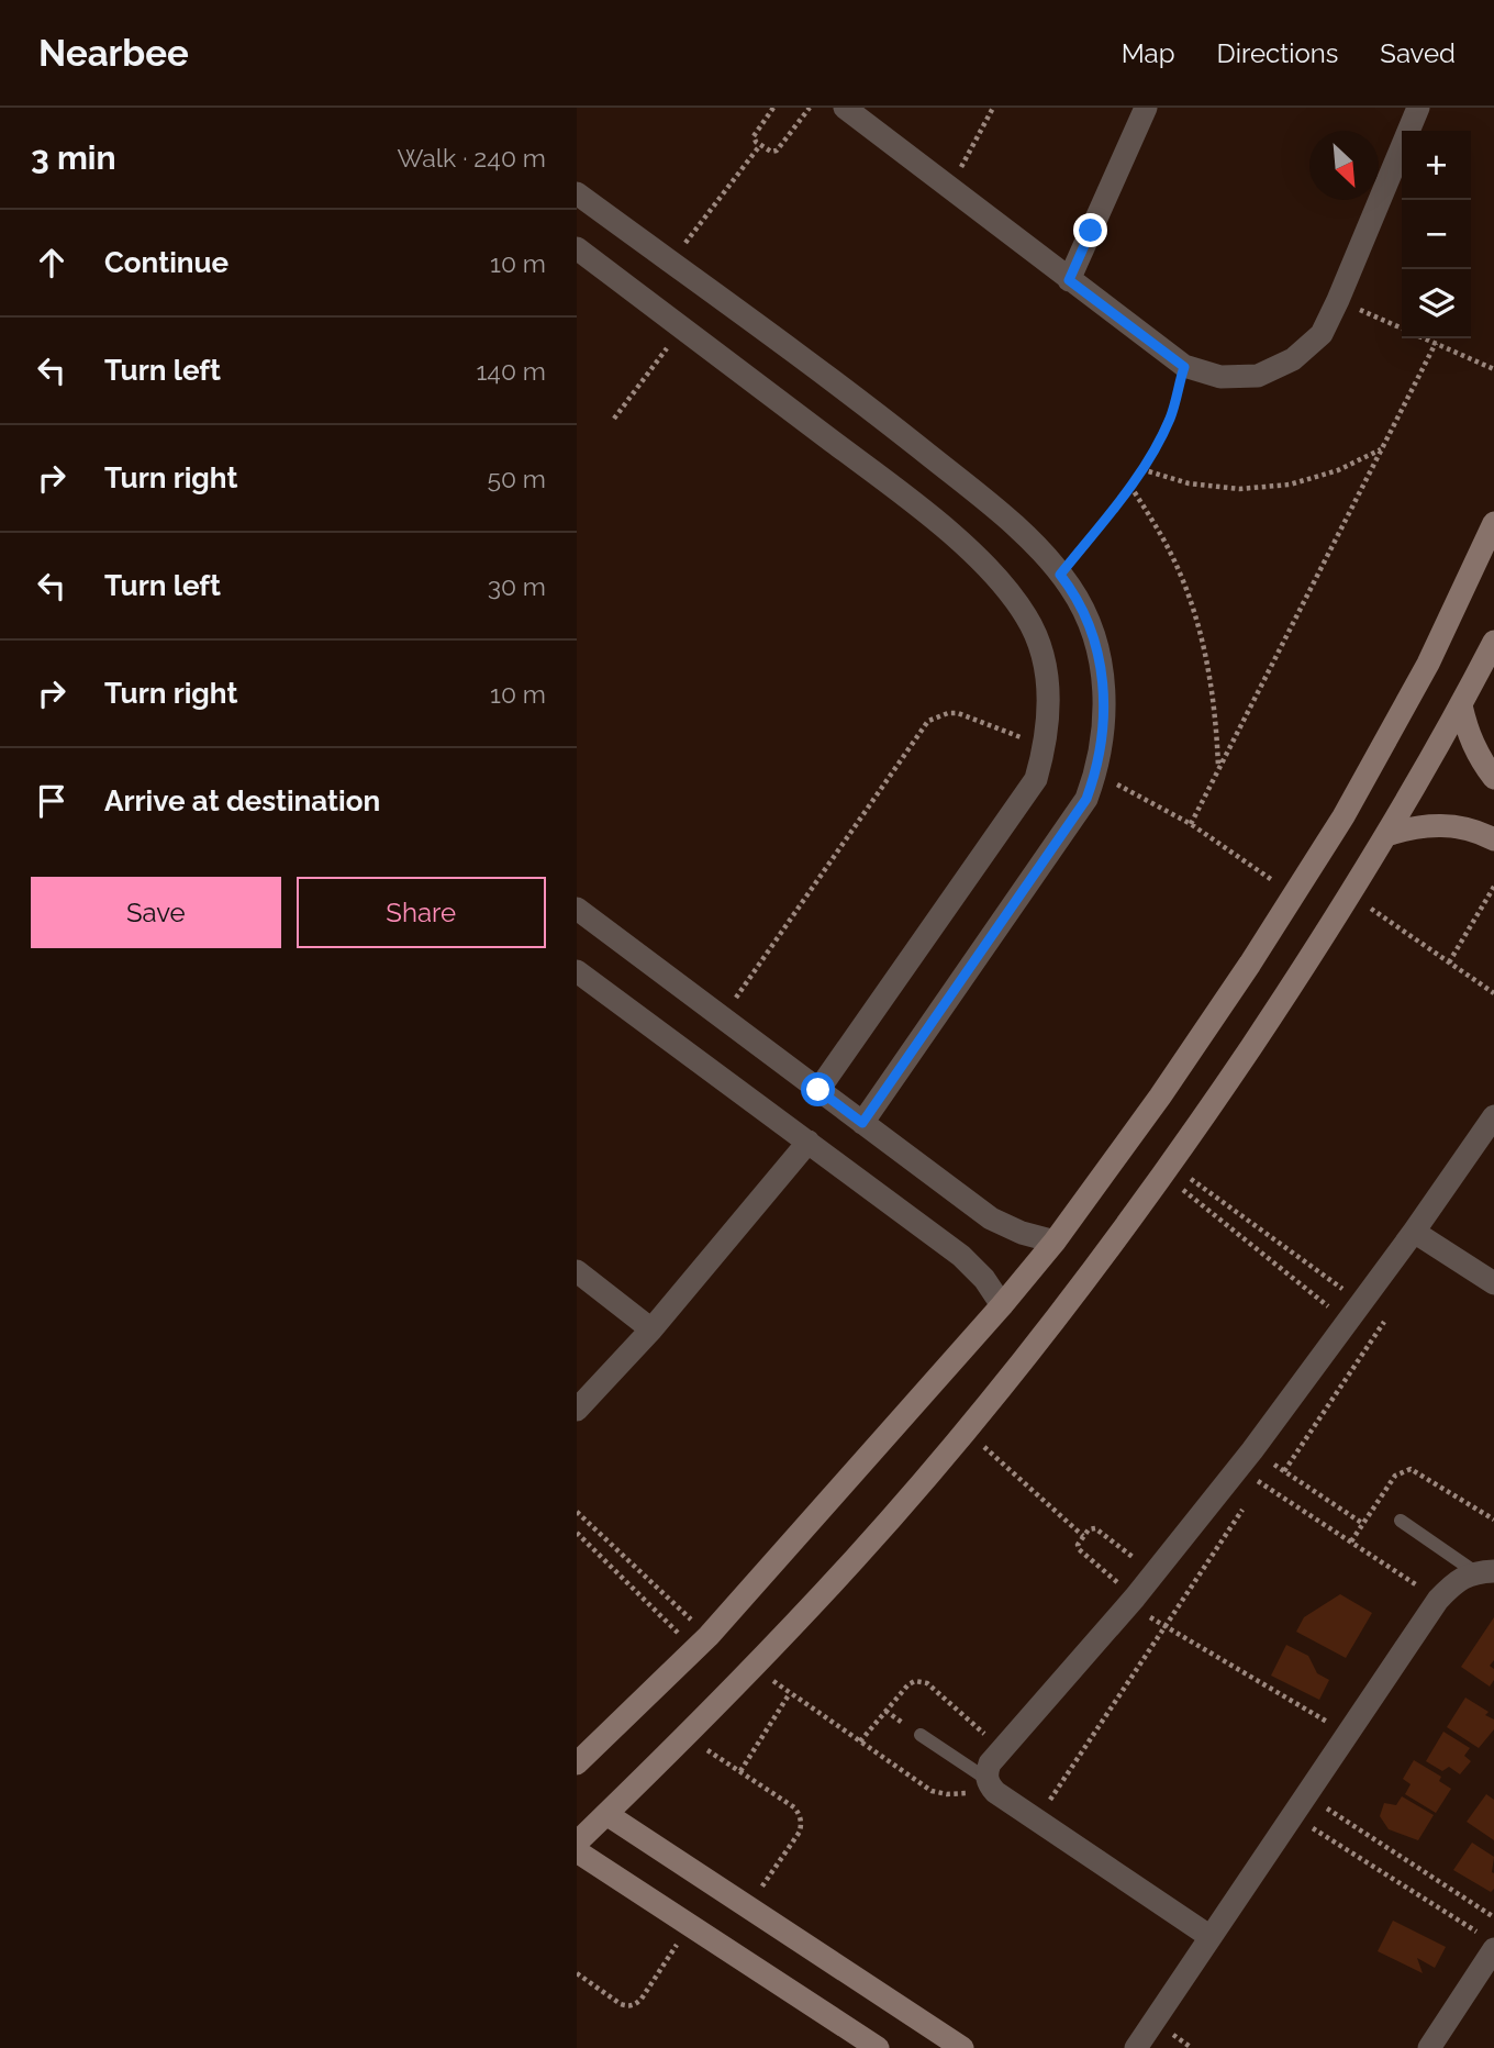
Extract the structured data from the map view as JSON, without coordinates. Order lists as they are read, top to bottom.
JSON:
{
  "north": "bottom right",
  "page": {
    "header": "Nearbee",
    "nav": ["Map", "Directions", "Saved"],
    "heading": ["3 min", "Walk · 240 m"],
    "map_buttons": ["+", "−"],
    "list": [
      ["Continue", "10 m"],
      ["Turn left", "140 m"],
      ["Turn right", "50 m"],
      ["Turn left", "30 m"],
      ["Turn right", "10 m"],
      "Arrive at destination"
    ],
    "buttons": ["Save", "Share"]
  }
}
